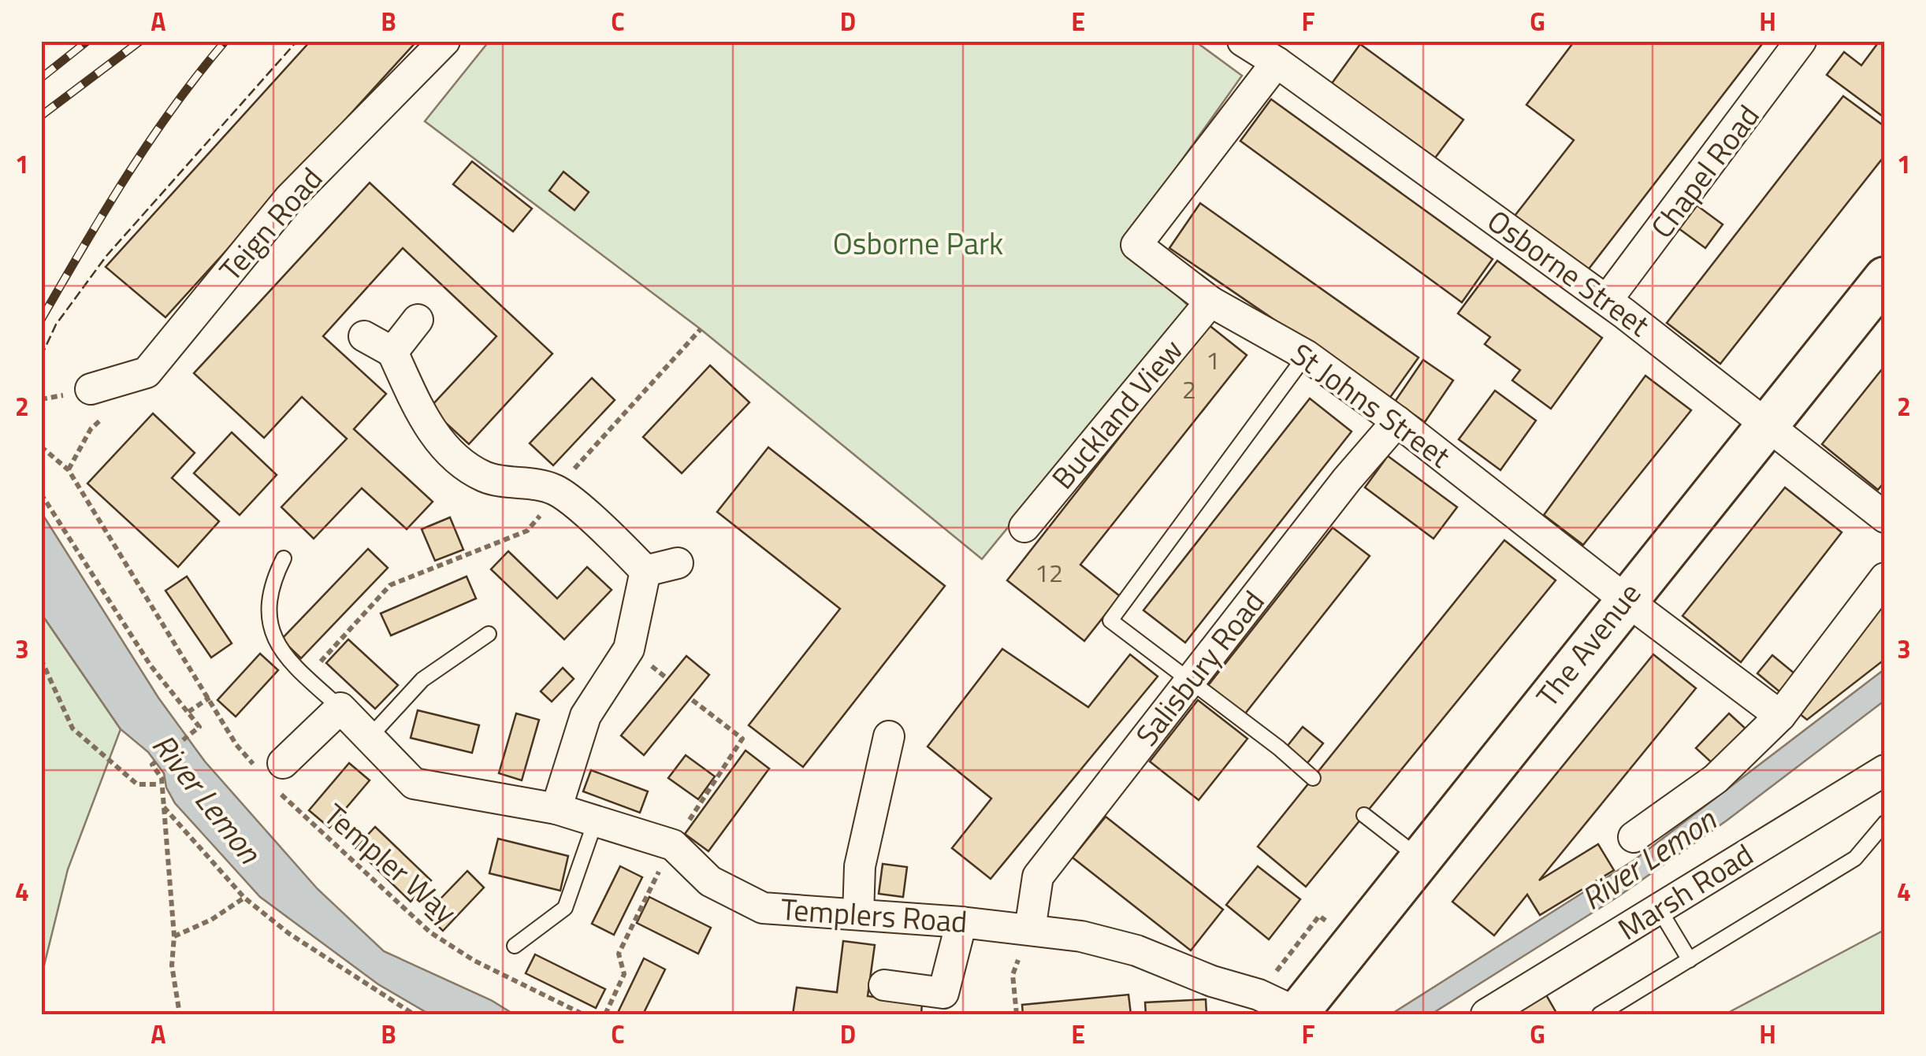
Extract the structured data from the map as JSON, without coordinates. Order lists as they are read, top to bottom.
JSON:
{
  "streets": {
    "main road": ["The Avenue"],
    "street": [
      "Chapel Road",
      "Teign Road",
      "Osborne Street",
      "St Johns Street",
      "Buckland View",
      "Salisbury Road",
      "Marsh Road",
      "Templers Road"
    ],
    "path": ["Templer Way"]
  },
  "crossings": [
    ["Chapel Road", "Osborne Street"],
    ["Osborne Street", "St Johns Street"],
    ["Osborne Street", "The Avenue"],
    ["St Johns Street", "Buckland View"],
    ["St Johns Street", "The Avenue"],
    ["St Johns Street", "Salisbury Road"],
    ["The Avenue", "Templers Road"],
    ["Salisbury Road", "Templers Road"]
  ],
  "water": ["River Lemon"],
  "parks": ["Osborne Park"],
  "house_numbers": ["1", "2", "12"],
  "grid": {
    "columns": [
      "A",
      "B",
      "C",
      "D",
      "E",
      "F",
      "G",
      "H"
    ],
    "rows": [
      "1",
      "2",
      "3",
      "4"
    ]
  }
}
